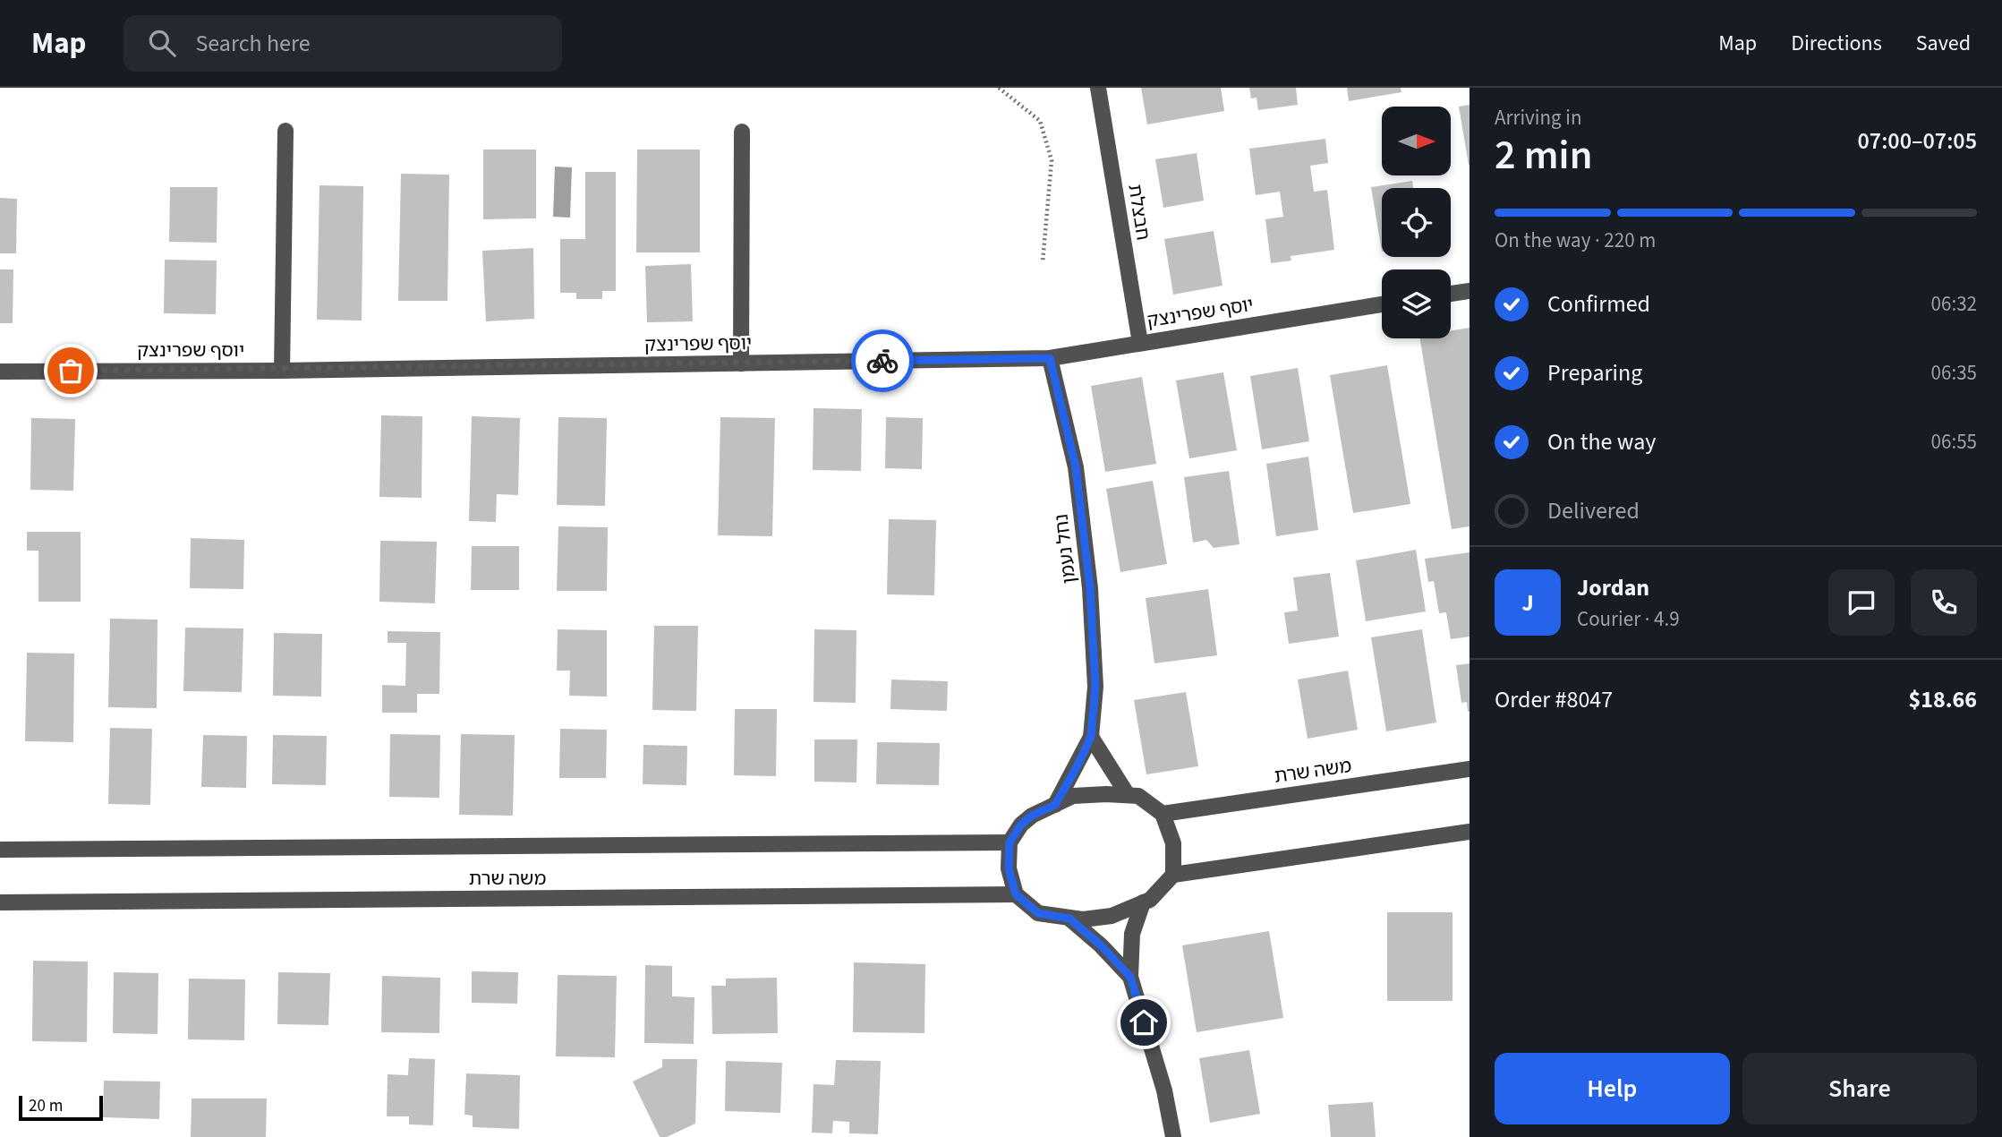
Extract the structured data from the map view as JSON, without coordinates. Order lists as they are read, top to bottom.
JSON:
{
  "streets": {
    "street": [
      "חבצלת",
      "יוסף שפרינצק",
      "נחל נעמן",
      "משה שרת"
    ]
  },
  "crossings": [
    ["חבצלת", "יוסף שפרינצק"],
    ["יוסף שפרינצק", "נחל נעמן"],
    ["נחל נעמן", "משה שרת"]
  ],
  "scale_bar": "20 m",
  "north": "right",
  "page": {
    "header": "Map",
    "search": "Search here",
    "nav": ["Map", "Directions", "Saved"],
    "heading": ["2 min", "Arriving in", "07:00–07:05"],
    "panel": [
      "Jordan",
      "Courier · 4.9",
      "Order #8047",
      "$18.66"
    ],
    "bar": "On the way · 220 m",
    "list": [
      ["Confirmed", "06:32"],
      ["Preparing", "06:35"],
      ["On the way", "06:55"],
      "Delivered"
    ],
    "round": "J",
    "buttons": ["Help", "Share"],
    "scale": "20 m"
  }
}
